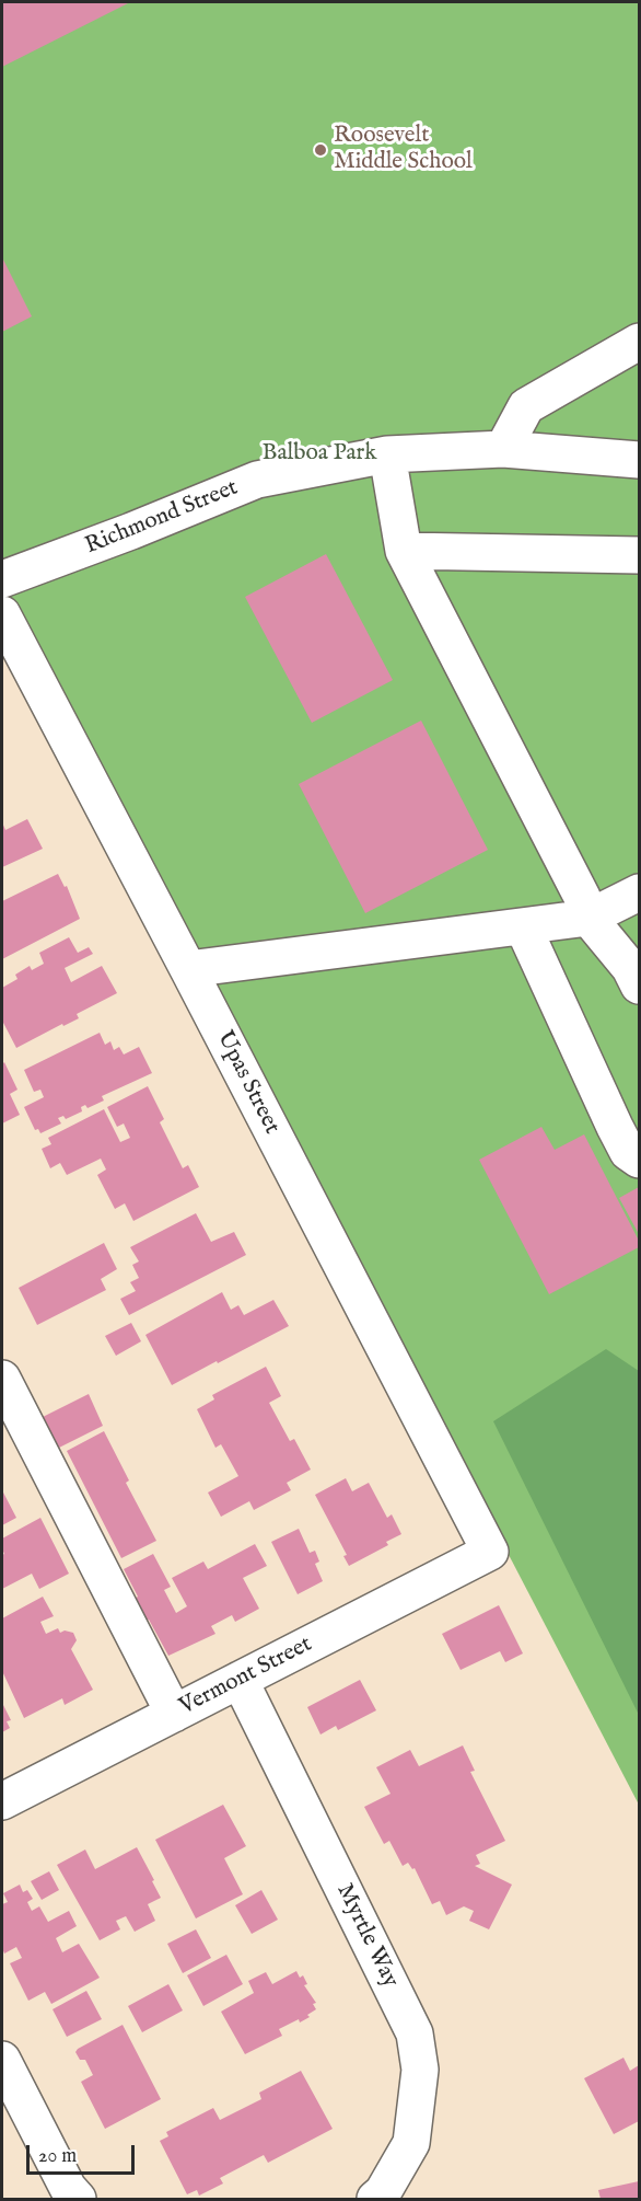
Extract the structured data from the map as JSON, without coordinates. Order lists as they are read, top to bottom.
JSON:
{
  "streets": {
    "street": [
      "Richmond Street",
      "Upas Street",
      "Vermont Street",
      "Myrtle Way"
    ]
  },
  "crossings": [
    ["Upas Street", "Vermont Street"],
    ["Vermont Street", "Myrtle Way"]
  ],
  "parks": ["Balboa Park"],
  "places": ["Roosevelt Middle School"],
  "scale_bar": "20 m"
}
